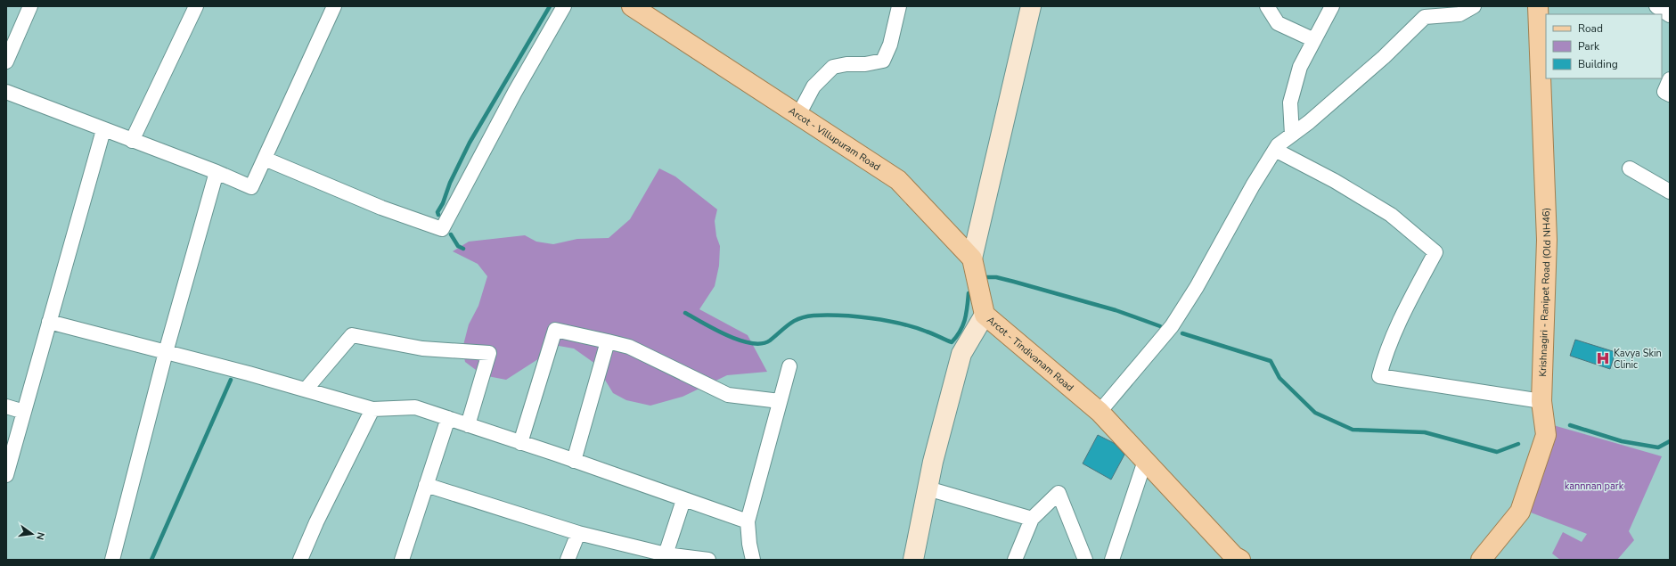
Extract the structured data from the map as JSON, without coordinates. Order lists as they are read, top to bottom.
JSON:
{
  "streets": {
    "main road": ["Arcot - Villupuram Road", "Krishnagiri - Ranipet Road (Old NH46)", "Arcot - Tindivanam Road"]
  },
  "parks": ["kannnan park"],
  "places": {
    "hospital": ["Kavya Skin Clinic"]
  },
  "legend": ["Road", "Park", "Building"],
  "north": "right"
}
